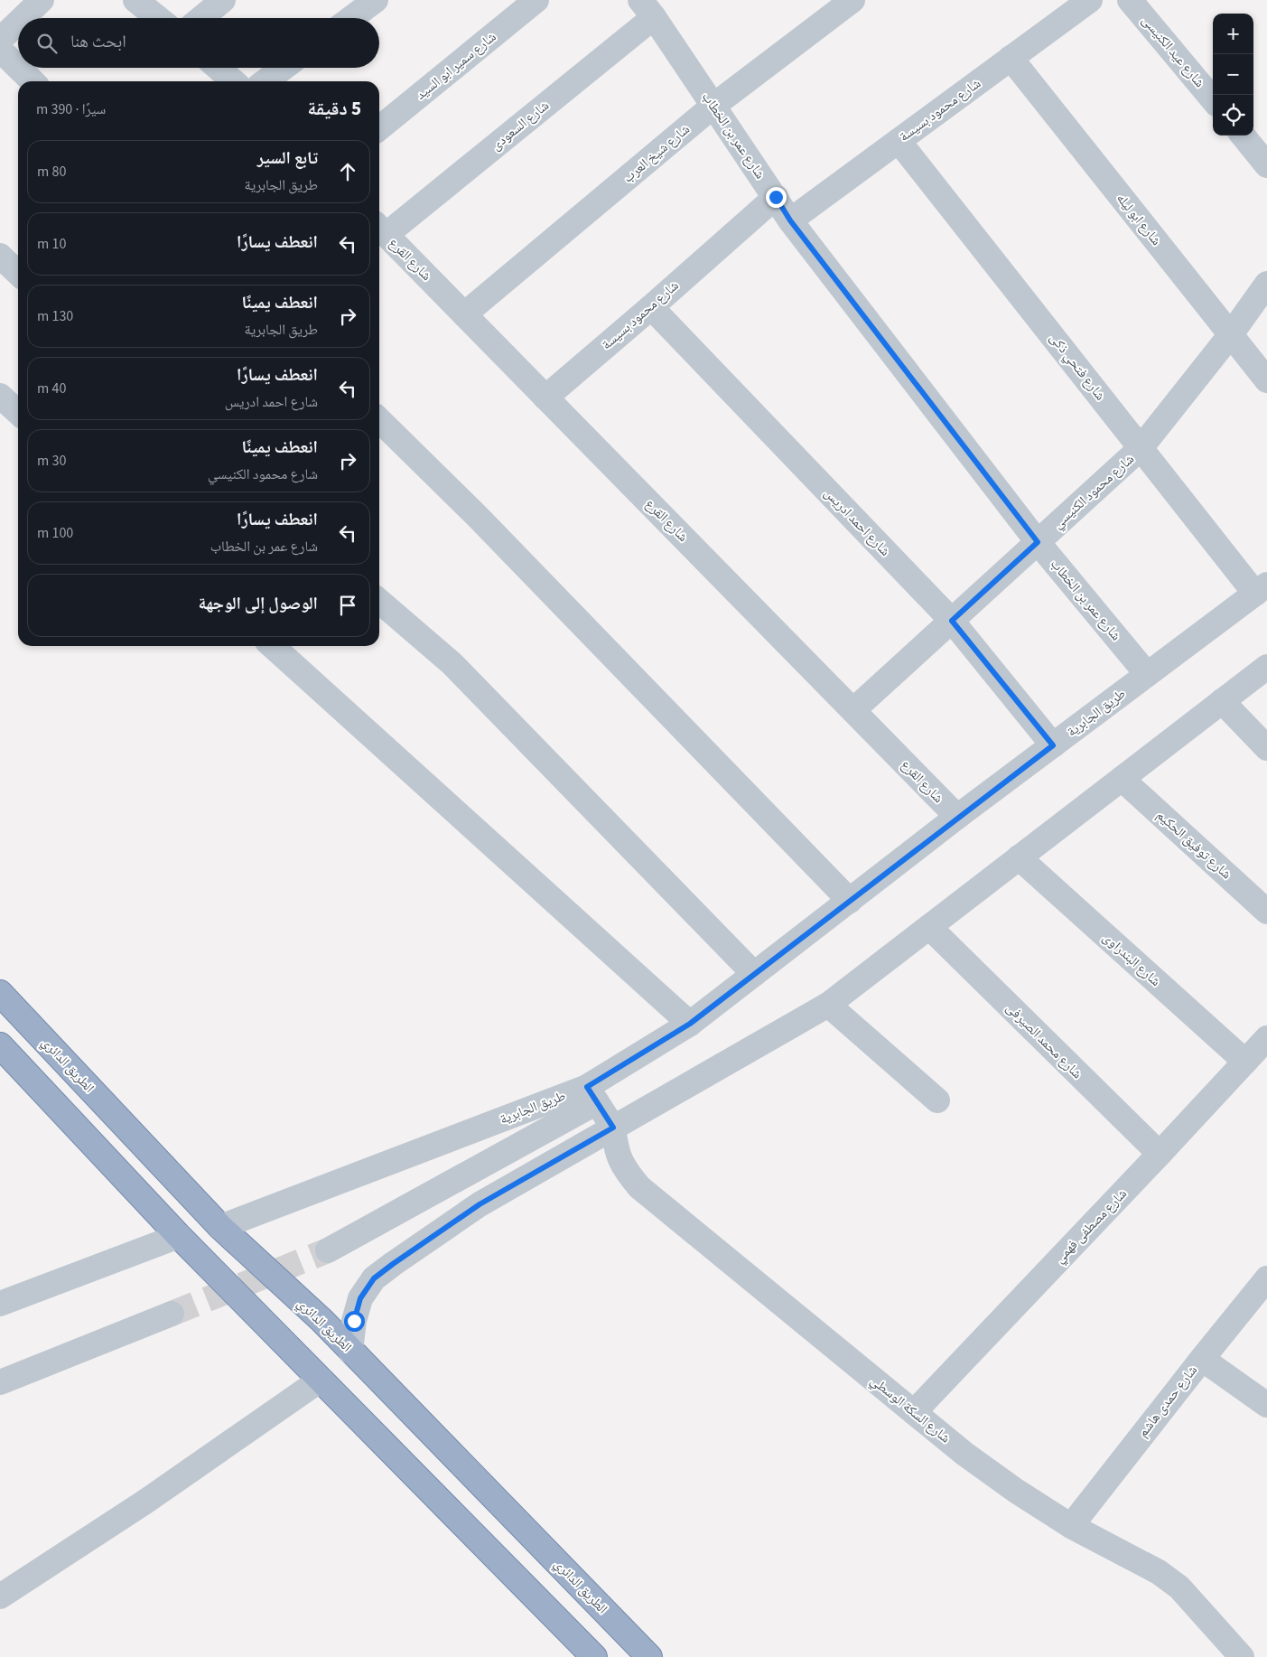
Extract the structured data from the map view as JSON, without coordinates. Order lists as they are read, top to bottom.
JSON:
{
  "streets": {
    "highway": ["الطريق الدائري"],
    "street": [
      "شارع عيد الكنيسى",
      "شارع سمير ابو السيد",
      "شارع محمود بسيسة",
      "شارع السعودى",
      "شارع عمر بن الخطاب",
      "شارع شيخ العرب",
      "شارع ابو ليله",
      "شارع القرع",
      "شارع فتحي ذكى",
      "شارع محمود الكنيسي",
      "شارع احمد ادريس",
      "طريق الجابرية",
      "شارع توفيق الحكيم",
      "شارع البندراوى",
      "شارع محمد الصيرفى",
      "شارع مصطفى فهمي",
      "شارع حمدى هاشم",
      "شارع السكة الوسطي"
    ]
  },
  "crossings": [
    ["شارع محمود بسيسة", "شارع عمر بن الخطاب"],
    ["شارع محمود بسيسة", "شارع ابو ليله"],
    ["شارع محمود بسيسة", "شارع القرع"],
    ["شارع محمود بسيسة", "شارع فتحي ذكى"],
    ["شارع محمود بسيسة", "شارع احمد ادريس"],
    ["شارع السعودى", "شارع عمر بن الخطاب"],
    ["شارع السعودى", "شارع القرع"],
    ["شارع عمر بن الخطاب", "شارع شيخ العرب"],
    ["شارع عمر بن الخطاب", "شارع محمود الكنيسي"],
    ["شارع عمر بن الخطاب", "طريق الجابرية"],
    ["شارع شيخ العرب", "شارع القرع"],
    ["شارع ابو ليله", "شارع محمود الكنيسي"],
    ["شارع القرع", "شارع محمود الكنيسي"],
    ["شارع القرع", "طريق الجابرية"],
    ["شارع فتحي ذكى", "شارع محمود الكنيسي"],
    ["شارع فتحي ذكى", "طريق الجابرية"],
    ["شارع محمود الكنيسي", "شارع احمد ادريس"],
    ["شارع احمد ادريس", "طريق الجابرية"],
    ["طريق الجابرية", "الطريق الدائري"],
    ["شارع البندراوى", "شارع مصطفى فهمي"],
    ["شارع محمد الصيرفى", "شارع مصطفى فهمي"],
    ["شارع مصطفى فهمي", "شارع السكة الوسطي"],
    ["شارع حمدى هاشم", "شارع السكة الوسطي"]
  ],
  "page": {
    "map_buttons": ["+", "−"],
    "search": "ابحث هنا",
    "heading": ["5 دقيقة", "سيرًا · 390 m"],
    "list": [
      ["تابع السير", "طريق الجابرية", "80 m"],
      ["انعطف يسارًا", "10 m"],
      ["انعطف يمينًا", "طريق الجابرية", "130 m"],
      ["انعطف يسارًا", "شارع احمد ادريس", "40 m"],
      ["انعطف يمينًا", "شارع محمود الكنيسي", "30 m"],
      ["انعطف يسارًا", "شارع عمر بن الخطاب", "100 m"],
      "الوصول إلى الوجهة"
    ]
  }
}
